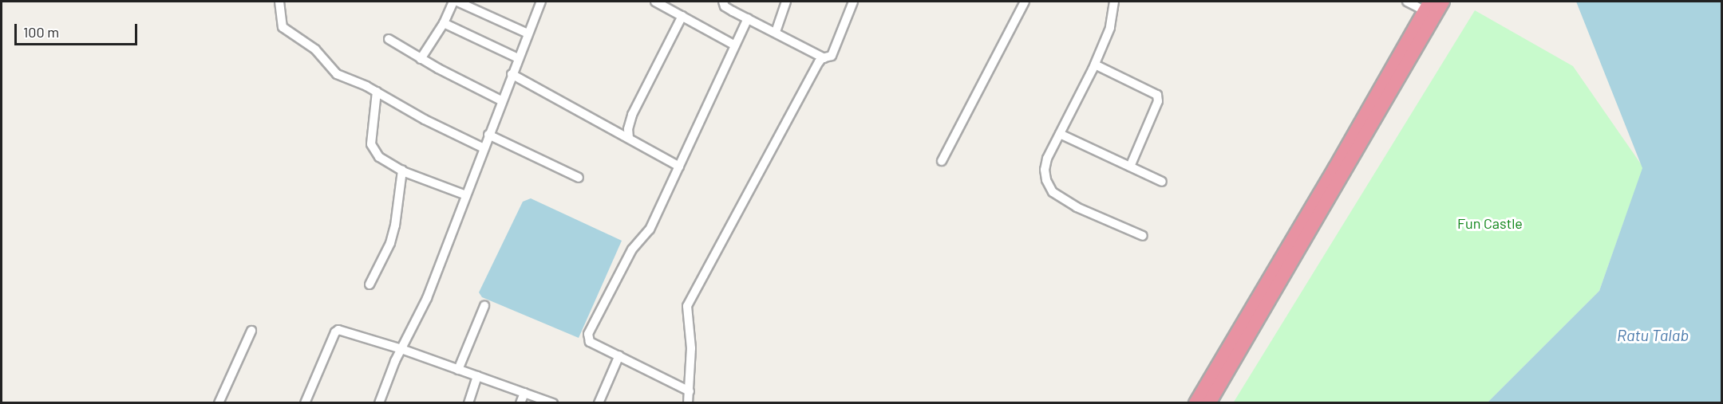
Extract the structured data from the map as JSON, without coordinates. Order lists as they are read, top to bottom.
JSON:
{
  "water": ["Ratu Talab"],
  "parks": ["Fun Castle"],
  "scale_bar": "100 m"
}
